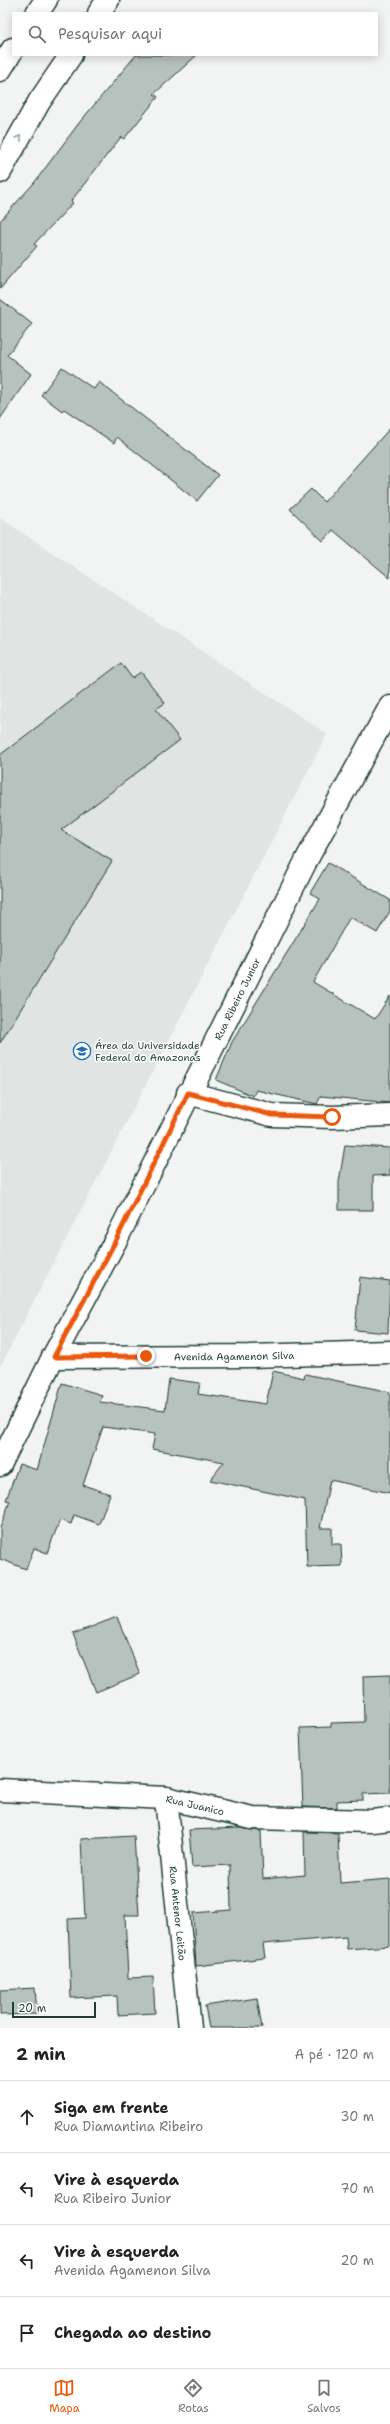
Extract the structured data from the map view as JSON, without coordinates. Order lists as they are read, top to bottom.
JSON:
{
  "streets": {
    "street": [
      "Rua Ribeiro Junior",
      "Avenida Agamenon Silva",
      "Rua Juanico",
      "Rua Antenor Leitão"
    ]
  },
  "crossings": [
    ["Rua Ribeiro Junior", "Avenida Agamenon Silva"],
    ["Rua Juanico", "Rua Antenor Leitão"]
  ],
  "places": {
    "school or university": ["Área da Universidade Federal do Amazonas"]
  },
  "scale_bar": "20 m",
  "page": {
    "search": "Pesquisar aqui",
    "scale": "20 m",
    "heading": ["2 min", "A pé · 120 m"],
    "list": [
      ["Siga em frente", "Rua Diamantina Ribeiro", "30 m"],
      ["Vire à esquerda", "Rua Ribeiro Junior", "70 m"],
      ["Vire à esquerda", "Avenida Agamenon Silva", "20 m"],
      "Chegada ao destino"
    ],
    "nav": ["Mapa", "Rotas", "Salvos"]
  }
}
